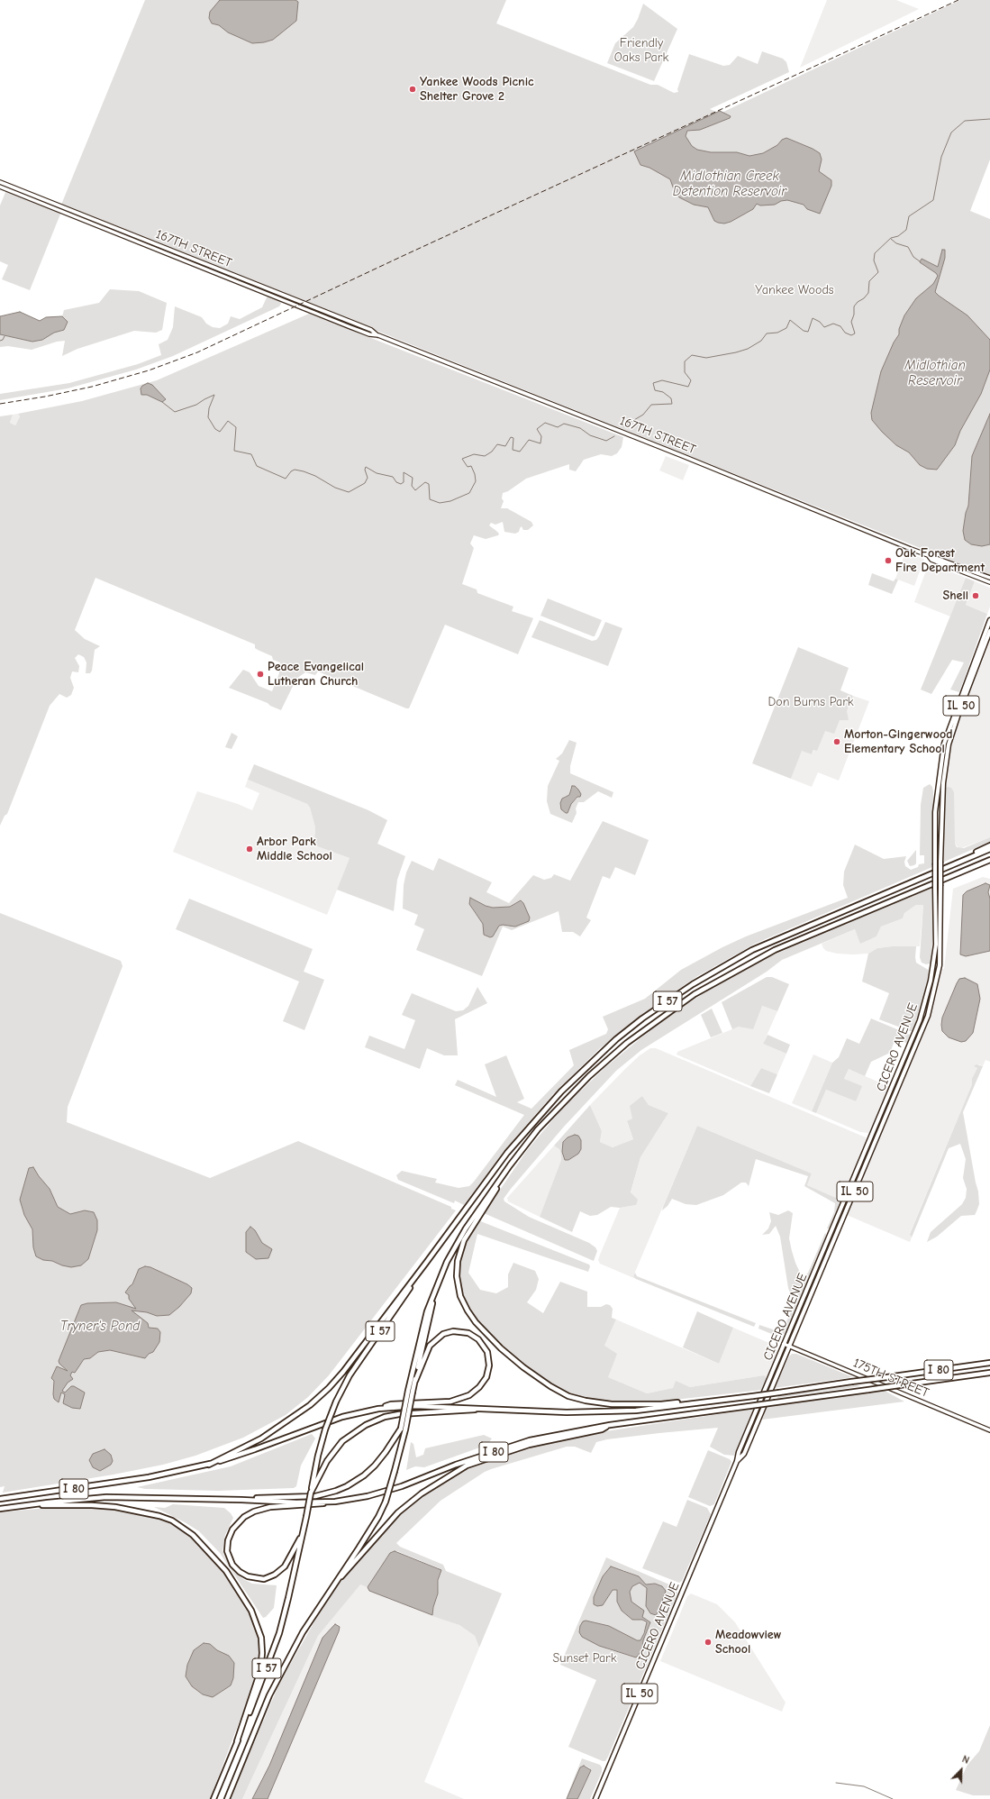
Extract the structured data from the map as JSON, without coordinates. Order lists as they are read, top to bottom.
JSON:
{
  "streets": {
    "highway": ["I 57", "I 80"],
    "main road": [
      "167TH STREET",
      "IL 50",
      "CICERO AVENUE",
      "175TH STREET"
    ]
  },
  "crossings": [
    ["CICERO AVENUE", "175TH STREET"]
  ],
  "water": ["Midlothian Creek Detention Reservoir", "Midlothian Reservoir", "Tryner's Pond"],
  "parks": [
    "Friendly Oaks Park",
    "Yankee Woods",
    "Don Burns Park",
    "Sunset Park"
  ],
  "places": [
    "Yankee Woods Picnic Shelter Grove 2",
    "Oak Forest Fire Department",
    "Shell",
    "Peace Evangelical Lutheran Church",
    "Morton-Gingerwood Elementary School",
    "Arbor Park Middle School",
    "Meadowview School"
  ],
  "north": "top right"
}
